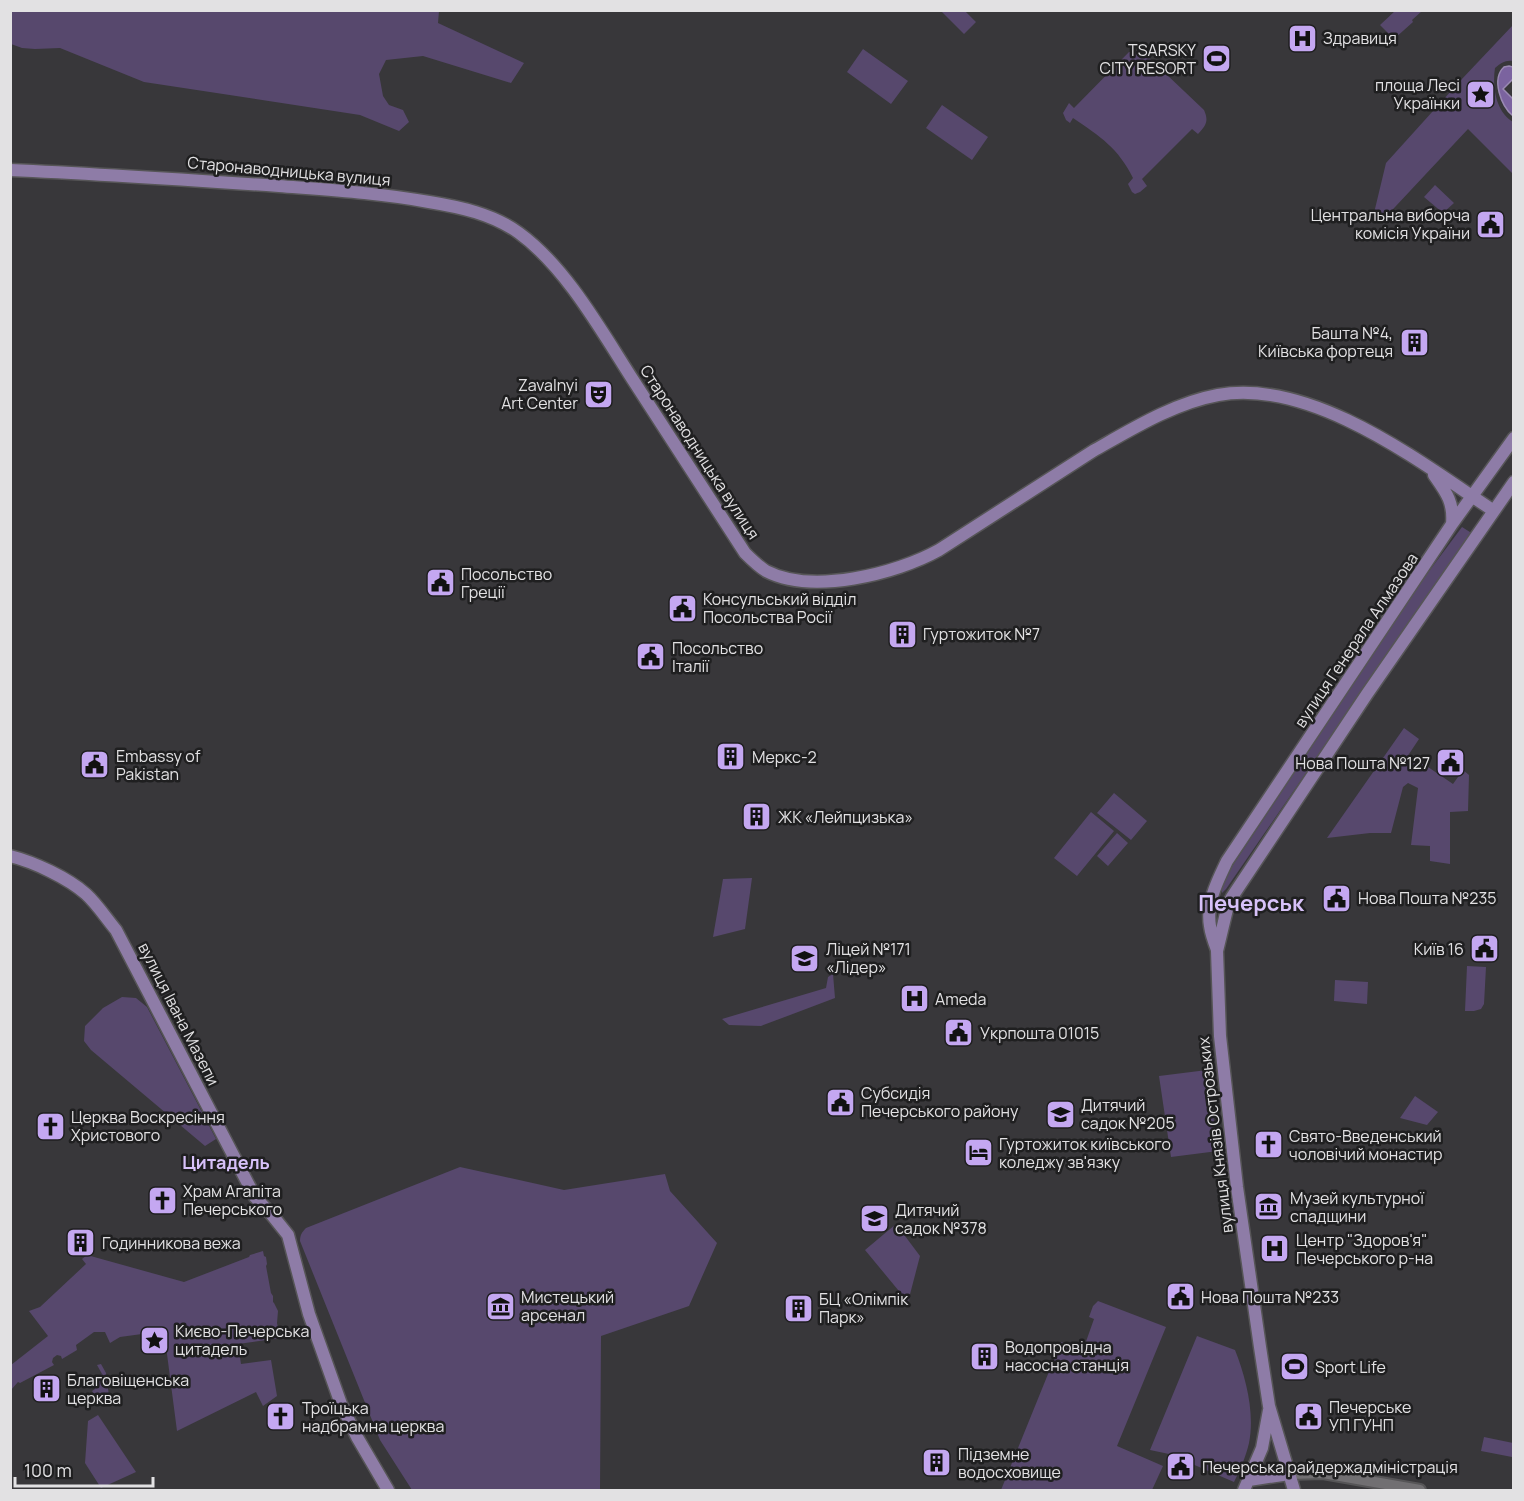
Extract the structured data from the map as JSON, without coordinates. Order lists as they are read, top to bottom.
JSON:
{
  "streets": {
    "main road": [
      "Старонаводницька вулиця",
      "вулиця Генерала Алмазова",
      "вулиця Івана Мазепи",
      "вулиця Князів Острозьких"
    ]
  },
  "crossings": [
    ["Старонаводницька вулиця", "вулиця Генерала Алмазова"],
    ["Старонаводницька вулиця", "вулиця Князів Острозьких"],
    ["вулиця Генерала Алмазова", "вулиця Князів Острозьких"]
  ],
  "districts": ["Печерськ", "Цитадель"],
  "places": {
    "hospital": ["Здравиця", "Ameda", "Центр \"Здоров'я\" Печерського р-на"],
    "sports": ["TSARSKY CITY RESORT", "Sport Life"],
    "place": ["площа Лесі Українки", "Києво-Печерська цитадель"],
    "public building": [
      "Центральна виборча комісія України",
      "Посольство Греції",
      "Консульський відділ Посольства Росії",
      "Посольство Італії",
      "Нова Пошта №127",
      "Embassy of Pakistan",
      "Нова Пошта №235",
      "Київ 16",
      "Укрпошта 01015",
      "Субсидія Печерського району",
      "Нова Пошта №233",
      "Печерське УП ГУНП",
      "Печерська райдержадміністрація"
    ],
    "building": [
      "Башта №4, Київська фортеця",
      "Гуртожиток №7",
      "Меркс-2",
      "ЖК «Лейпцизька»",
      "Годинникова вежа",
      "БЦ «Олімпік Парк»",
      "Водопровідна насосна станція",
      "Благовіщенська церква",
      "Підземне водосховище"
    ],
    "theatre": ["Zavalnyi Art Center"],
    "school or university": ["Ліцей №171 «Лідер»", "Дитячий садок №205", "Дитячий садок №378"],
    "church": [
      "Церква Воскресіння Христового",
      "Свято-Введенський чоловічий монастир",
      "Храм Агапіта Печерського",
      "Троїцька надбрамна церква"
    ],
    "hotel": ["Гуртожиток київського коледжу зв'язку"],
    "museum": ["Музей культурної спадщини", "Мистецький арсенал"]
  },
  "scale_bar": "100 m"
}
